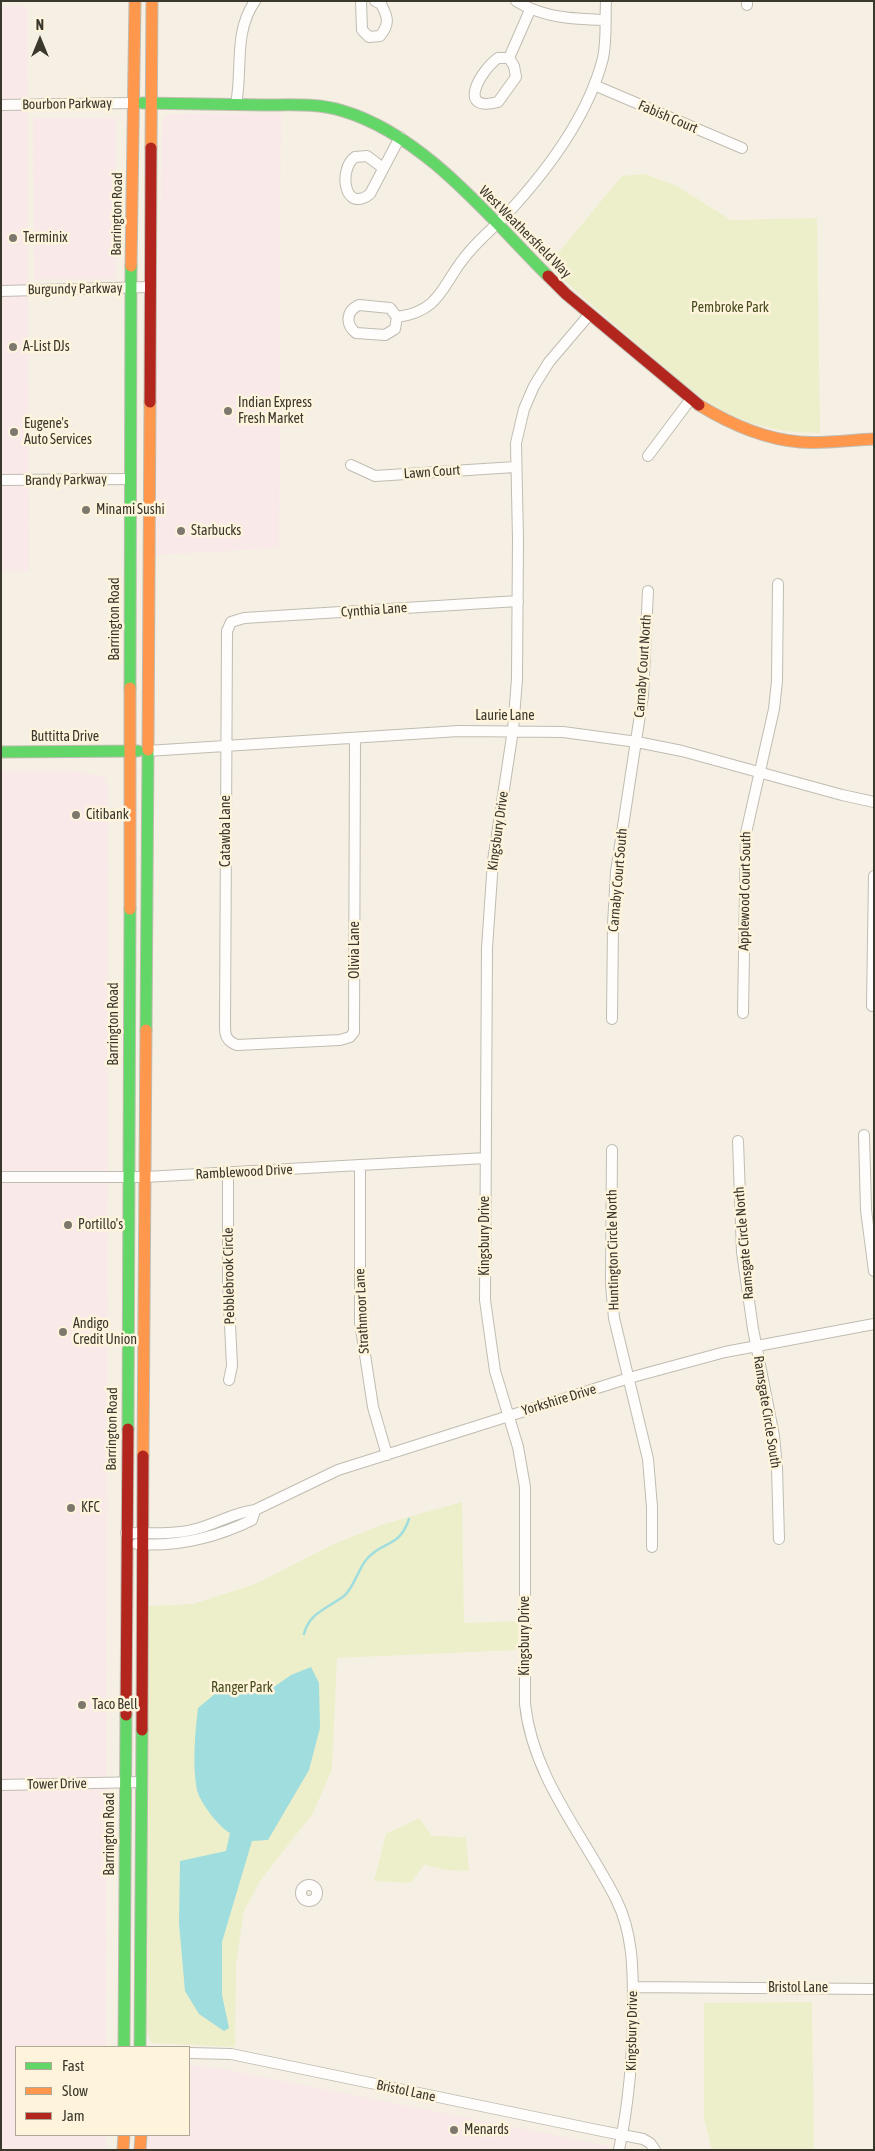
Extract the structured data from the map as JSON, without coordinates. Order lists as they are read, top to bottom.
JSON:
{
  "streets": {
    "main road": [
      "Barrington Road",
      "West Weathersfield Way",
      "Laurie Lane",
      "Buttitta Drive"
    ],
    "street": [
      "Bourbon Parkway",
      "Fabish Court",
      "Burgundy Parkway",
      "Lawn Court",
      "Brandy Parkway",
      "Cynthia Lane",
      "Carnaby Court North",
      "Catawba Lane",
      "Kingsbury Drive",
      "Carnaby Court South",
      "Applewood Court South",
      "Olivia Lane",
      "Ramblewood Drive",
      "Ramsgate Circle North",
      "Huntington Circle North",
      "Pebblebrook Circle",
      "Strathmoor Lane",
      "Yorkshire Drive",
      "Ramsgate Circle South",
      "Tower Drive",
      "Bristol Lane"
    ]
  },
  "crossings": [
    ["Bourbon Parkway", "Barrington Road"],
    ["Bourbon Parkway", "West Weathersfield Way"],
    ["Barrington Road", "West Weathersfield Way"],
    ["Barrington Road", "Burgundy Parkway"],
    ["Barrington Road", "Brandy Parkway"],
    ["Barrington Road", "Laurie Lane"],
    ["Barrington Road", "Buttitta Drive"],
    ["Barrington Road", "Ramblewood Drive"],
    ["Barrington Road", "Yorkshire Drive"],
    ["Barrington Road", "Tower Drive"],
    ["West Weathersfield Way", "Kingsbury Drive"],
    ["Lawn Court", "Kingsbury Drive"],
    ["Cynthia Lane", "Catawba Lane"],
    ["Cynthia Lane", "Kingsbury Drive"],
    ["Carnaby Court North", "Laurie Lane"],
    ["Carnaby Court North", "Carnaby Court South"],
    ["Laurie Lane", "Buttitta Drive"],
    ["Laurie Lane", "Catawba Lane"],
    ["Laurie Lane", "Kingsbury Drive"],
    ["Laurie Lane", "Carnaby Court South"],
    ["Laurie Lane", "Applewood Court South"],
    ["Laurie Lane", "Olivia Lane"],
    ["Catawba Lane", "Olivia Lane"],
    ["Kingsbury Drive", "Ramblewood Drive"],
    ["Kingsbury Drive", "Yorkshire Drive"],
    ["Kingsbury Drive", "Bristol Lane"],
    ["Ramblewood Drive", "Pebblebrook Circle"],
    ["Ramblewood Drive", "Strathmoor Lane"],
    ["Ramsgate Circle North", "Yorkshire Drive"],
    ["Ramsgate Circle North", "Ramsgate Circle South"],
    ["Huntington Circle North", "Yorkshire Drive"],
    ["Strathmoor Lane", "Yorkshire Drive"],
    ["Yorkshire Drive", "Ramsgate Circle South"]
  ],
  "parks": ["Pembroke Park", "Ranger Park"],
  "places": [
    "Terminix",
    "A-List DJs",
    "Indian Express Fresh Market",
    "Eugene's Auto Services",
    "Minami Sushi",
    "Starbucks",
    "Citibank",
    "Portillo's",
    "Andigo Credit Union",
    "KFC",
    "Taco Bell",
    "Menards"
  ],
  "legend": ["Fast", "Slow", "Jam"],
  "north": "top"
}
